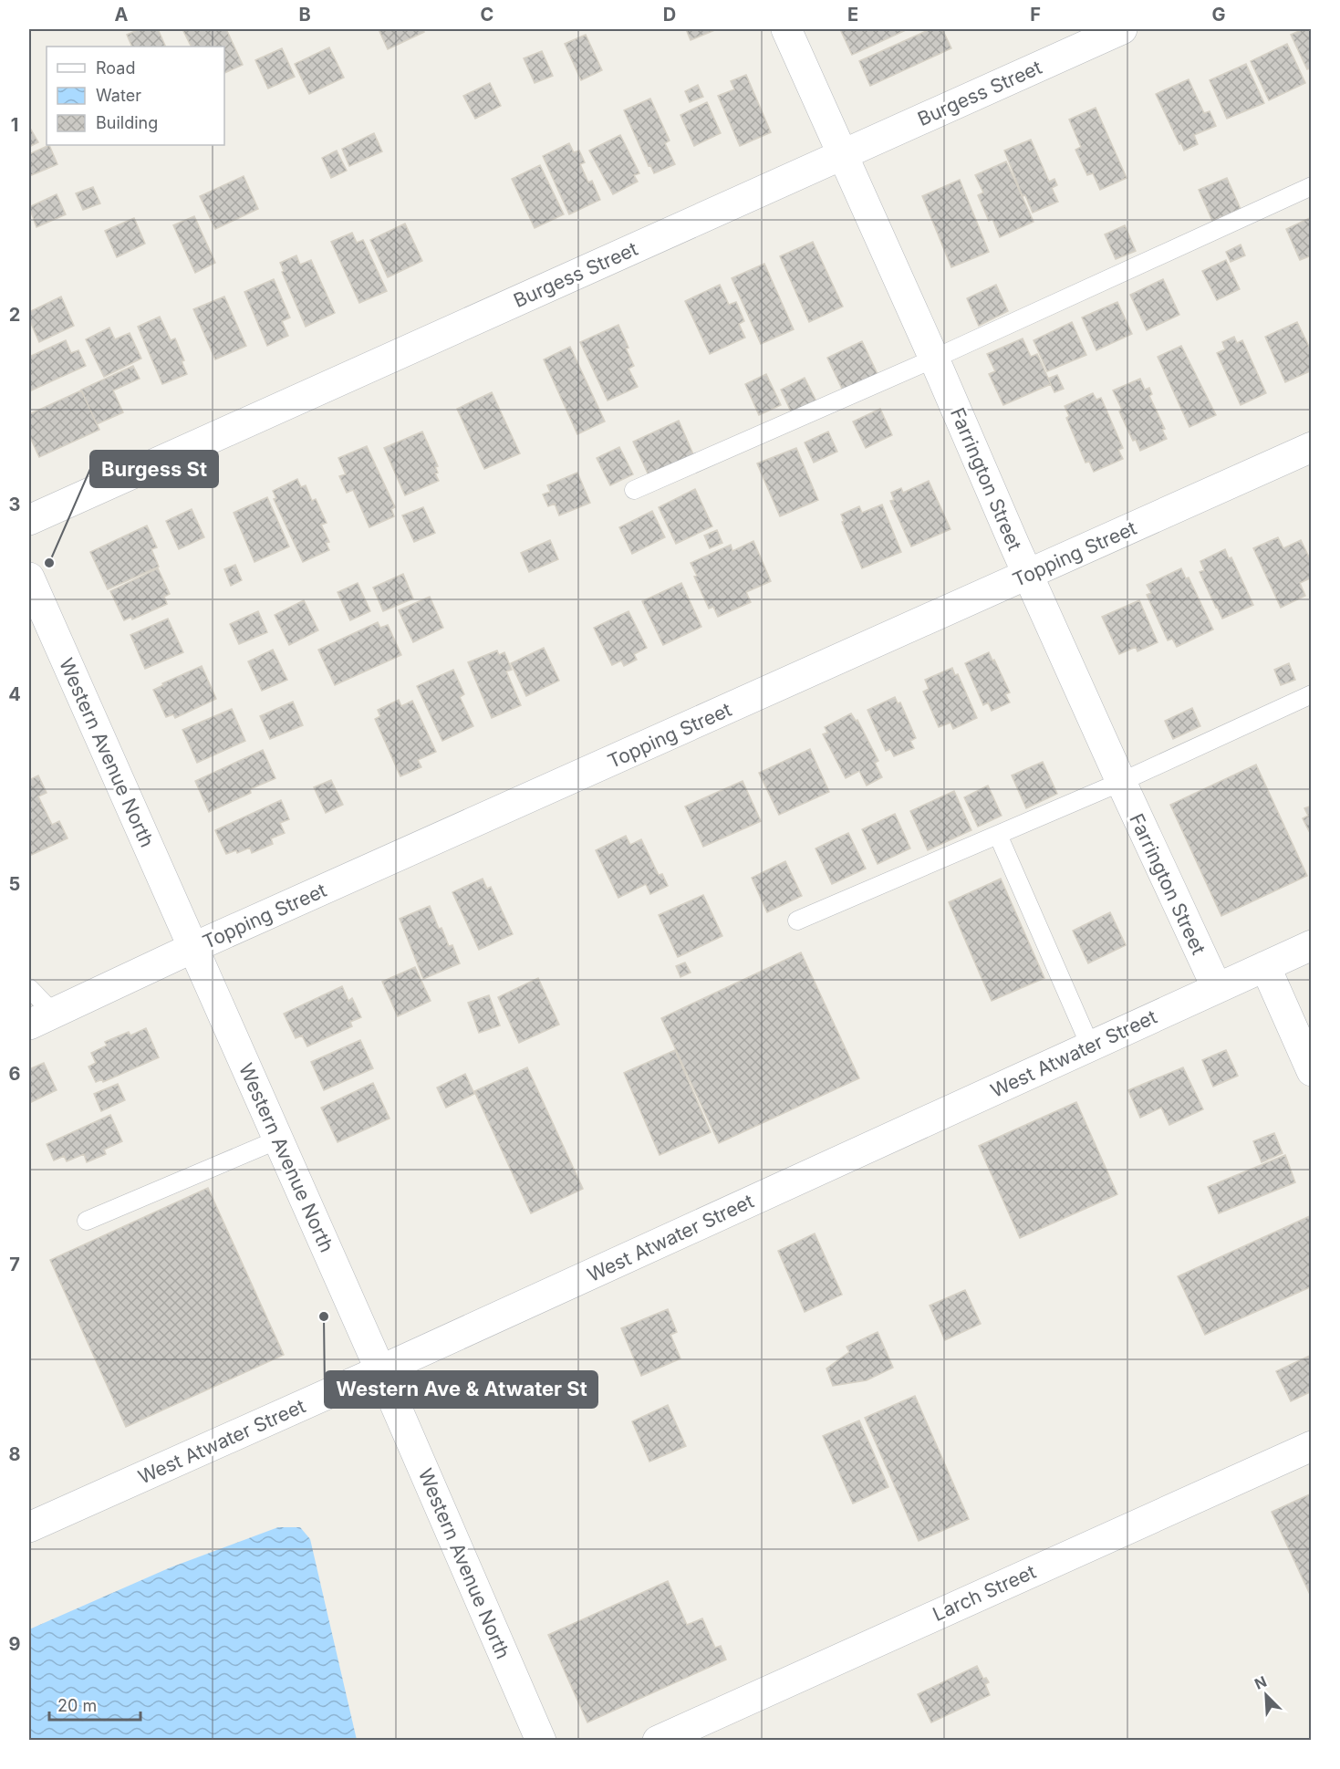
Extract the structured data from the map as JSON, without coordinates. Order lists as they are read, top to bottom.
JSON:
{
  "streets": {
    "street": [
      "Burgess Street",
      "Farrington Street",
      "Topping Street",
      "Western Avenue North",
      "West Atwater Street",
      "Larch Street"
    ]
  },
  "crossings": [
    ["Burgess Street", "Farrington Street"],
    ["Farrington Street", "Topping Street"],
    ["Farrington Street", "West Atwater Street"],
    ["Topping Street", "Western Avenue North"],
    ["Western Avenue North", "West Atwater Street"]
  ],
  "places": ["Burgess St", "Western Ave & Atwater St"],
  "legend": ["Road", "Water", "Building"],
  "scale_bar": "20 m",
  "north": "top left",
  "grid": {
    "columns": [
      "A",
      "B",
      "C",
      "D",
      "E",
      "F",
      "G"
    ],
    "rows": [
      "1",
      "2",
      "3",
      "4",
      "5",
      "6",
      "7",
      "8",
      "9"
    ]
  }
}
